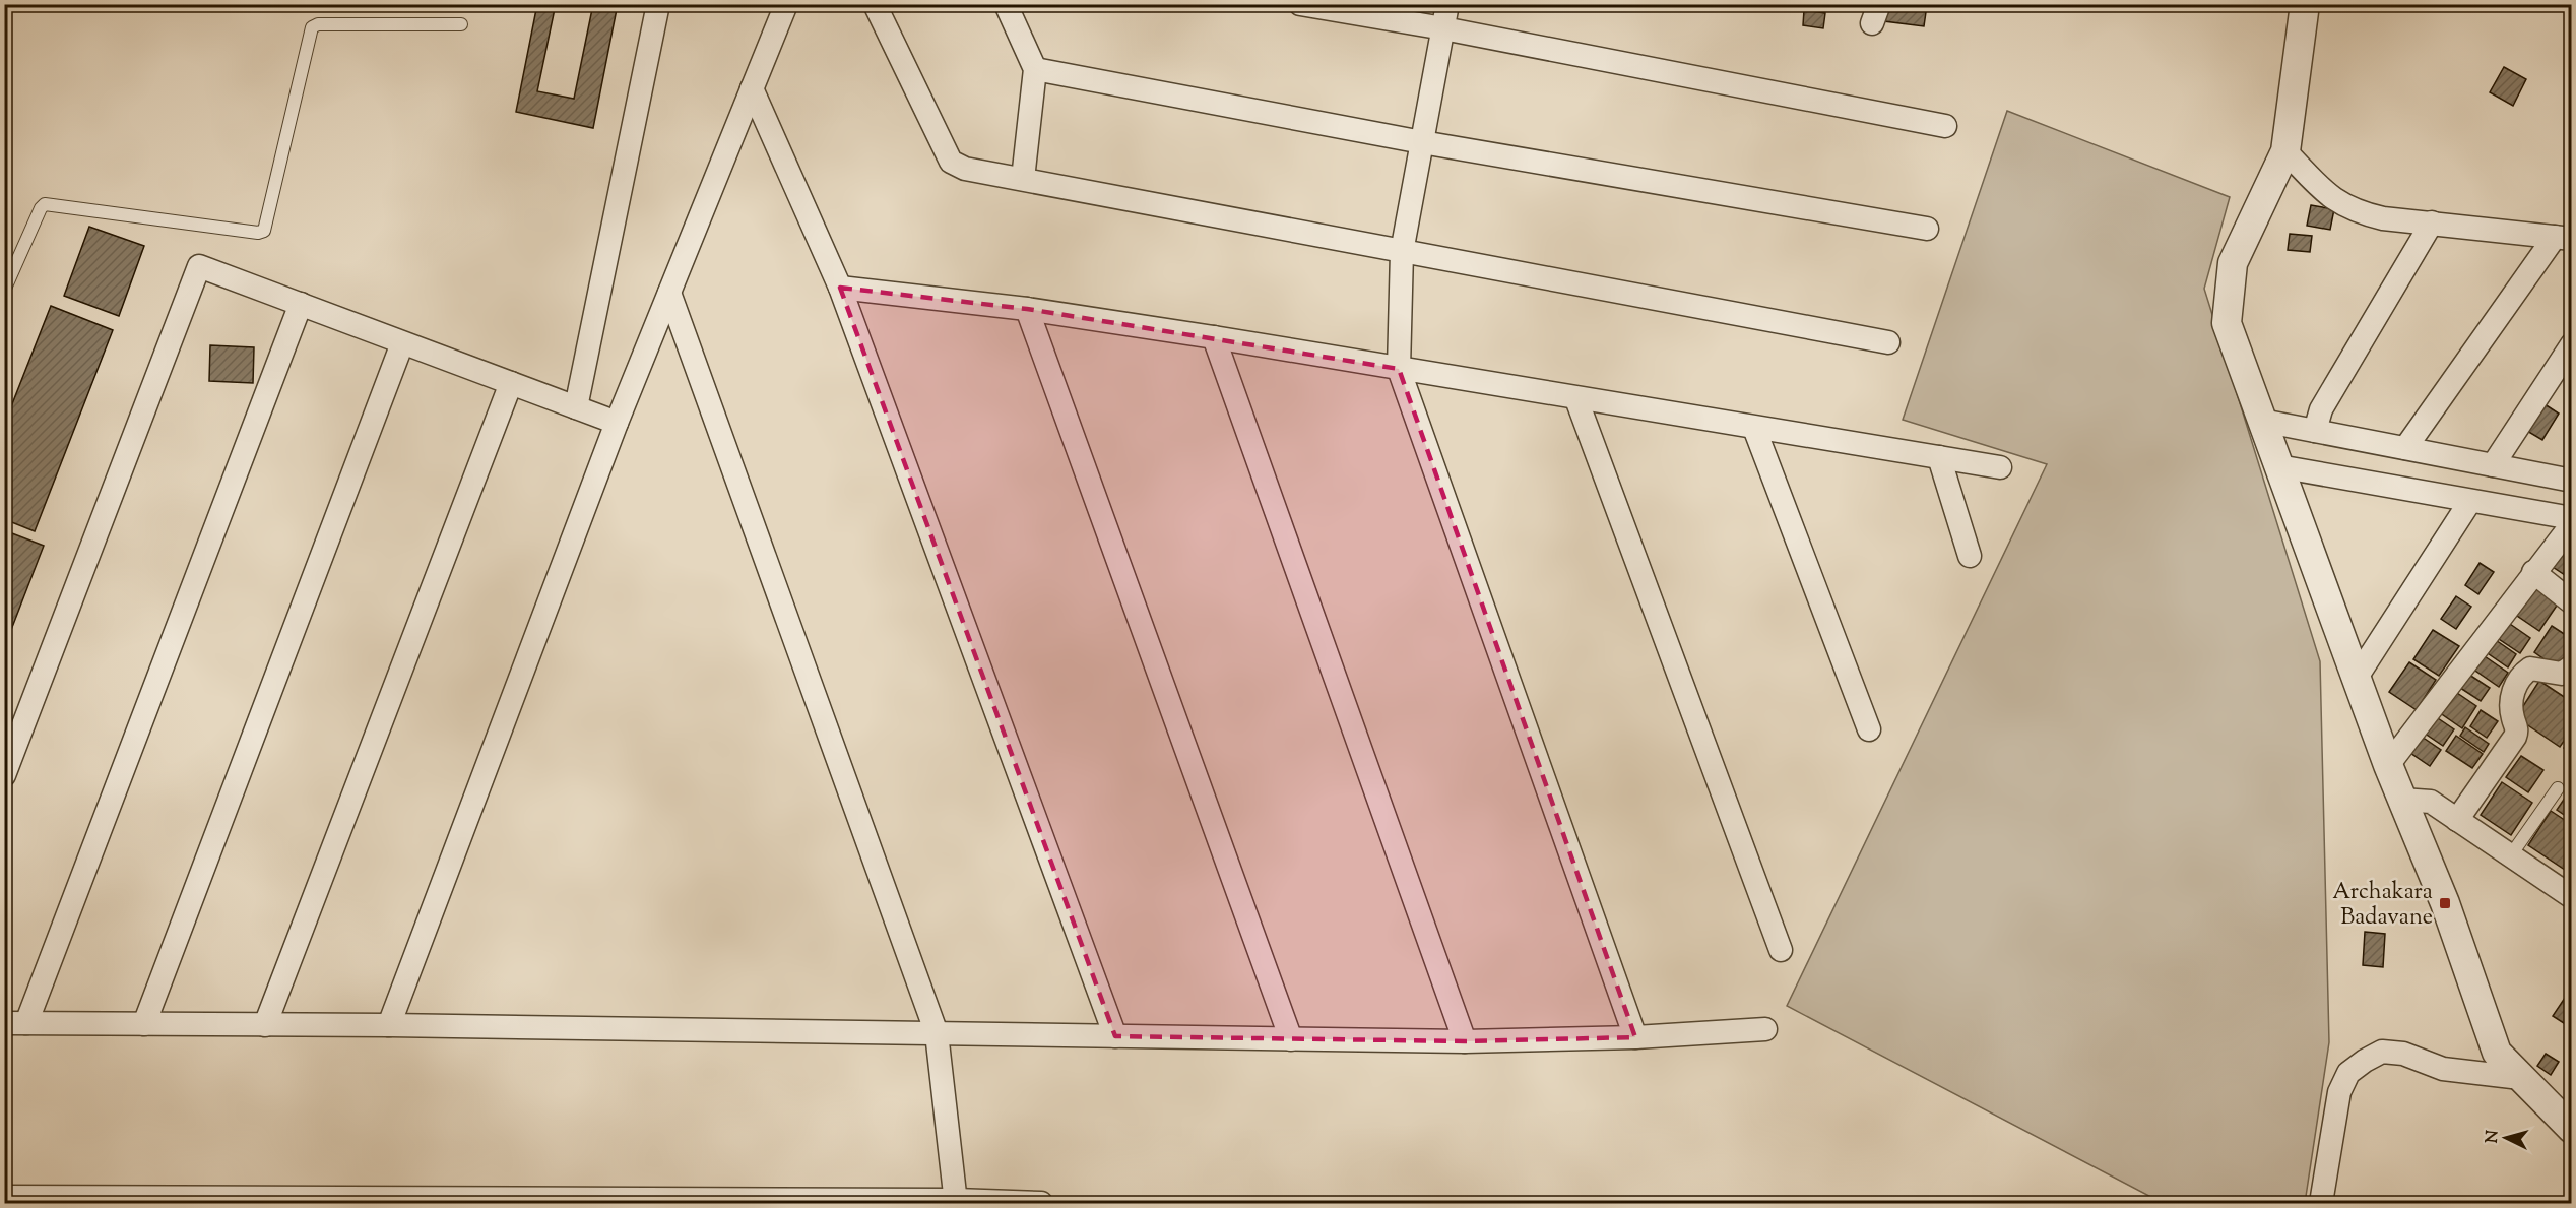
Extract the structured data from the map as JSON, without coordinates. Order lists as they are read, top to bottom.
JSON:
{
  "places": {
    "transit": ["Archakara Badavane"]
  },
  "north": "left"
}
